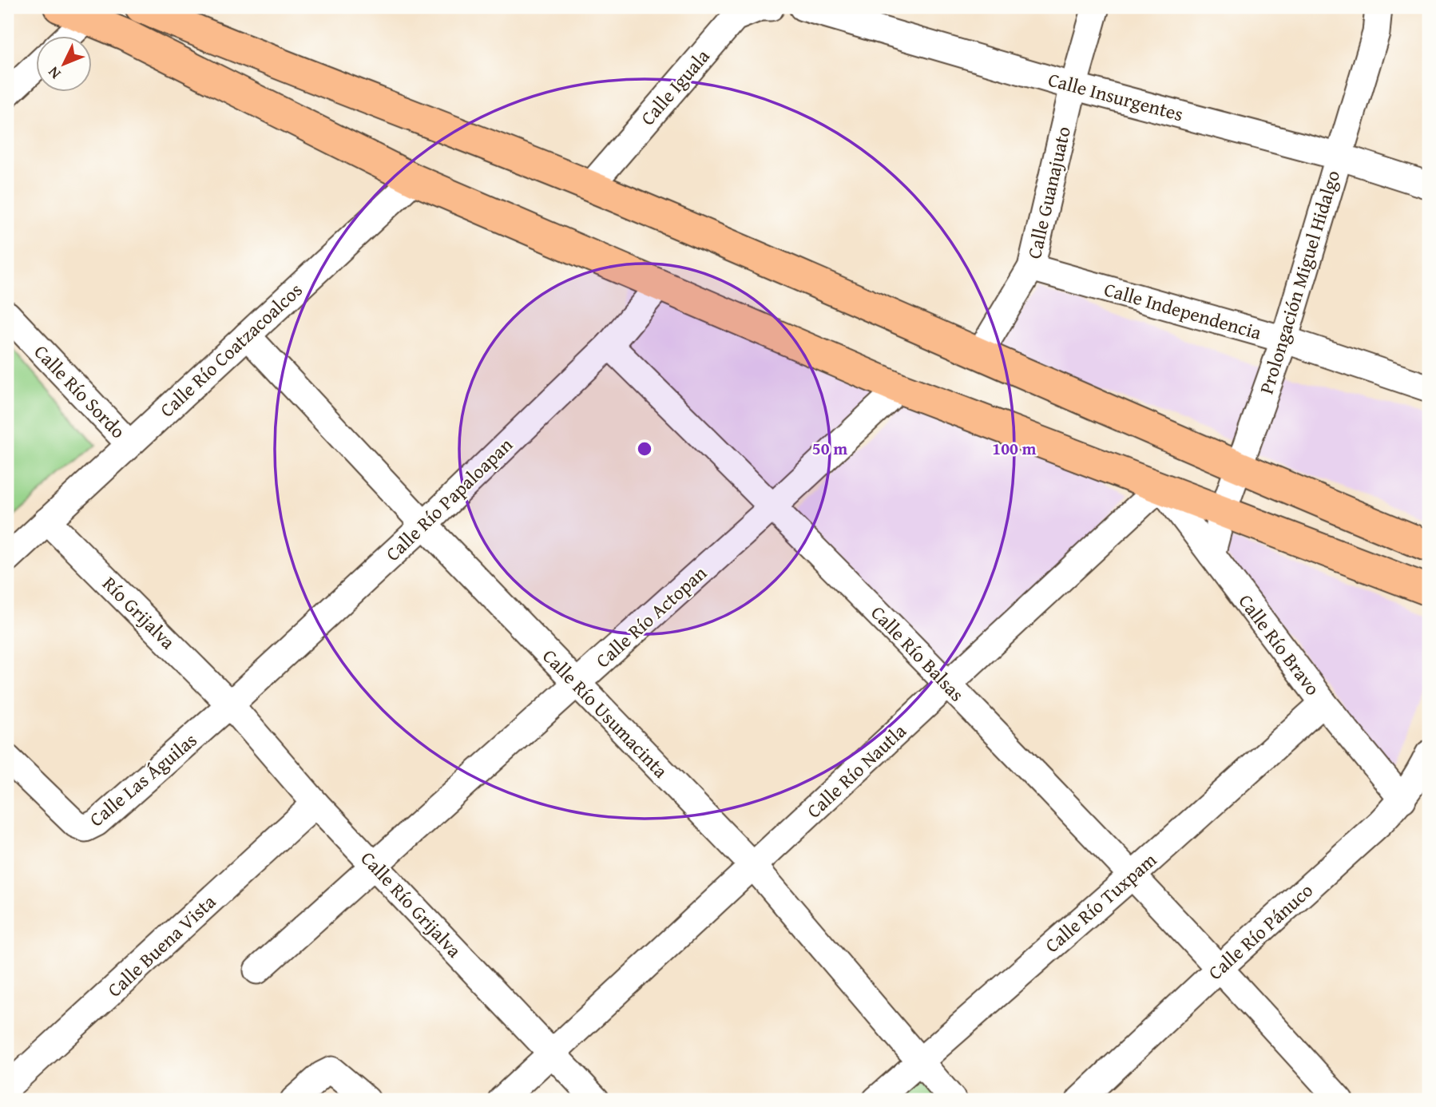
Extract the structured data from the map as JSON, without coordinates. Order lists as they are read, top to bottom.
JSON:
{
  "streets": {
    "street": [
      "Calle Iguala",
      "Calle Insurgentes",
      "Calle Guanajuato",
      "Prolongación Miguel Hidalgo",
      "Calle Independencia",
      "Calle Río Coatzacoalcos",
      "Calle Río Sordo",
      "Calle Río Papaloapan",
      "Río Grijalva",
      "Calle Río Actopan",
      "Calle Río Bravo",
      "Calle Río Balsas",
      "Calle Río Usumacinta",
      "Calle Río Nautla",
      "Calle Las Águilas",
      "Calle Río Tuxpam",
      "Calle Río Grijalva",
      "Calle Río Pánuco",
      "Calle Buena Vista"
    ]
  },
  "crossings": [
    ["Calle Insurgentes", "Calle Guanajuato"],
    ["Calle Insurgentes", "Prolongación Miguel Hidalgo"],
    ["Calle Guanajuato", "Calle Independencia"],
    ["Prolongación Miguel Hidalgo", "Calle Independencia"],
    ["Prolongación Miguel Hidalgo", "Calle Río Bravo"],
    ["Calle Río Coatzacoalcos", "Calle Río Sordo"],
    ["Calle Río Coatzacoalcos", "Río Grijalva"],
    ["Calle Río Coatzacoalcos", "Calle Río Usumacinta"],
    ["Calle Río Papaloapan", "Río Grijalva"],
    ["Calle Río Papaloapan", "Calle Río Balsas"],
    ["Calle Río Papaloapan", "Calle Río Usumacinta"],
    ["Calle Río Papaloapan", "Calle Las Águilas"],
    ["Calle Río Papaloapan", "Calle Río Grijalva"],
    ["Río Grijalva", "Calle Las Águilas"],
    ["Río Grijalva", "Calle Río Grijalva"],
    ["Calle Río Actopan", "Calle Río Balsas"],
    ["Calle Río Actopan", "Calle Río Usumacinta"],
    ["Calle Río Actopan", "Calle Río Grijalva"],
    ["Calle Río Bravo", "Calle Río Nautla"],
    ["Calle Río Bravo", "Calle Río Tuxpam"],
    ["Calle Río Bravo", "Calle Río Pánuco"],
    ["Calle Río Balsas", "Calle Río Nautla"],
    ["Calle Río Balsas", "Calle Río Tuxpam"],
    ["Calle Río Balsas", "Calle Río Pánuco"],
    ["Calle Río Usumacinta", "Calle Río Nautla"],
    ["Calle Río Usumacinta", "Calle Río Tuxpam"],
    ["Calle Río Nautla", "Calle Río Grijalva"],
    ["Calle Las Águilas", "Calle Río Grijalva"],
    ["Calle Río Grijalva", "Calle Buena Vista"]
  ],
  "north": "bottom left",
  "rings": ["50 m", "100 m"]
}
